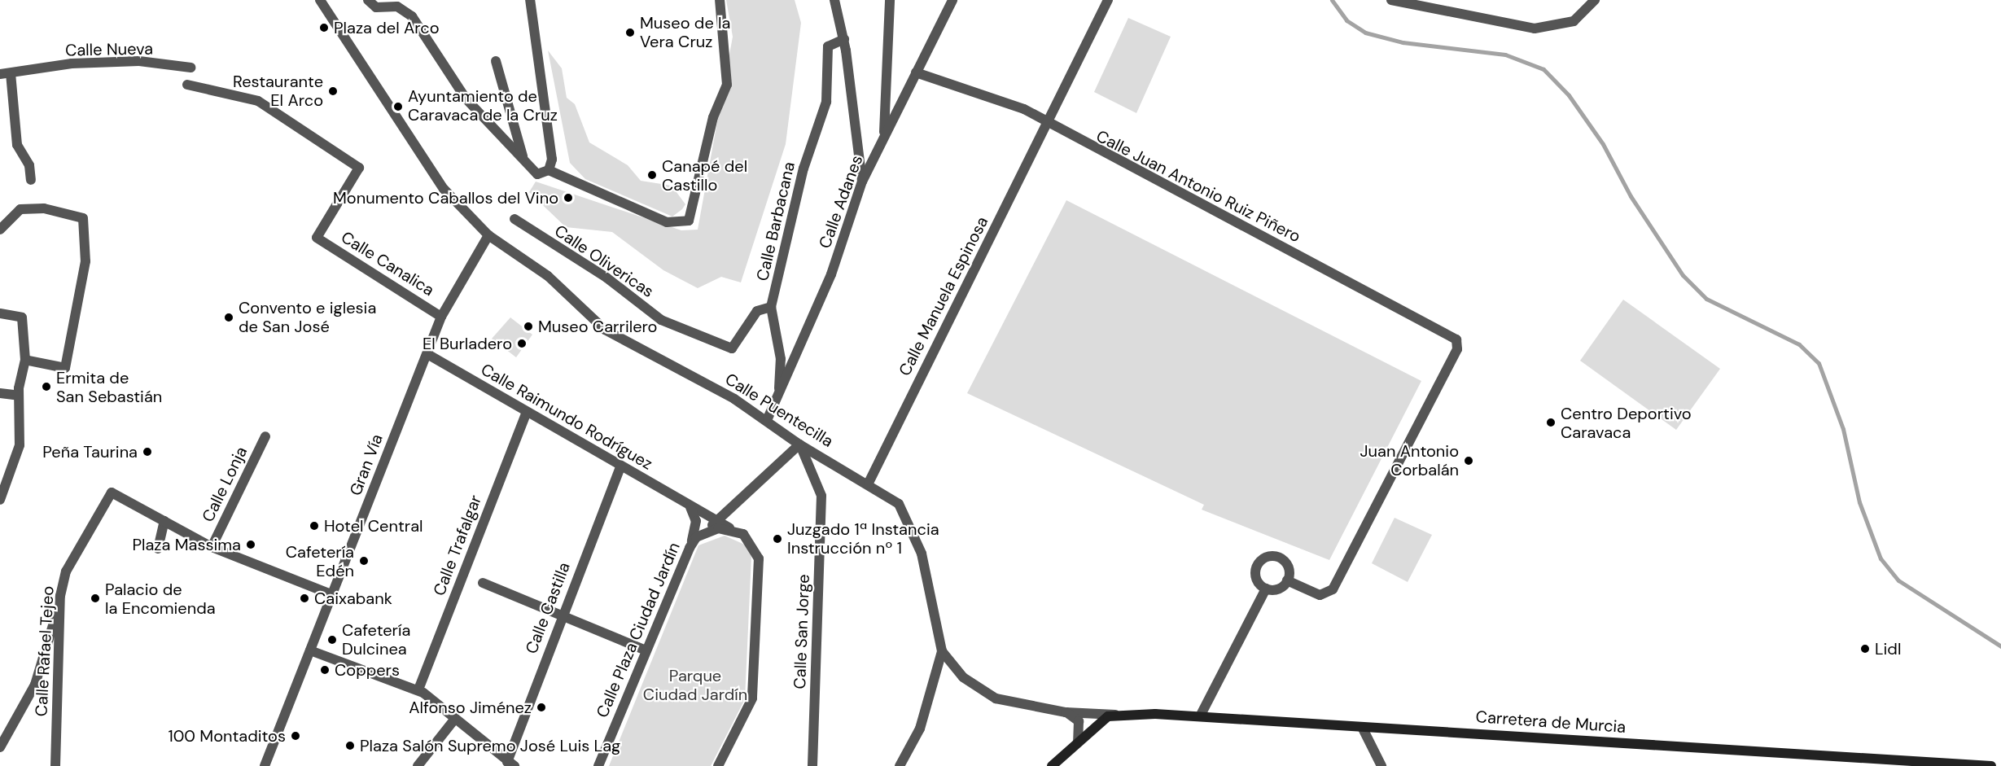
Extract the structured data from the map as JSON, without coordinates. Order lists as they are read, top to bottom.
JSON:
{
  "streets": {
    "main road": ["Carretera de Murcia"],
    "street": [
      "Calle Nueva",
      "Calle Juan Antonio Ruiz Piñero",
      "Calle Adanes",
      "Calle Barbacana",
      "Calle Olivericas",
      "Calle Canalica",
      "Calle Manuela Espinosa",
      "Calle Puentecilla",
      "Calle Raimundo Rodríguez",
      "Gran Vía",
      "Calle Lonja",
      "Calle Trafalgar",
      "Calle Castilla",
      "Calle Plaza Ciudad Jardín",
      "Calle San Jorge",
      "Calle Rafael Tejeo"
    ]
  },
  "crossings": [
    ["Calle Juan Antonio Ruiz Piñero", "Calle Adanes"],
    ["Calle Juan Antonio Ruiz Piñero", "Calle Manuela Espinosa"],
    ["Calle Adanes", "Calle Barbacana"],
    ["Calle Adanes", "Calle Puentecilla"],
    ["Calle Barbacana", "Calle Olivericas"],
    ["Calle Canalica", "Gran Vía"],
    ["Calle Manuela Espinosa", "Calle Puentecilla"],
    ["Calle Puentecilla", "Gran Vía"],
    ["Calle Puentecilla", "Calle Plaza Ciudad Jardín"],
    ["Calle Puentecilla", "Calle San Jorge"],
    ["Calle Puentecilla", "Carretera de Murcia"],
    ["Calle Raimundo Rodríguez", "Gran Vía"],
    ["Calle Raimundo Rodríguez", "Calle Trafalgar"],
    ["Calle Raimundo Rodríguez", "Calle Castilla"],
    ["Calle Raimundo Rodríguez", "Calle Plaza Ciudad Jardín"],
    ["Calle Plaza Ciudad Jardín", "Calle San Jorge"]
  ],
  "parks": ["Parque Ciudad Jardín"],
  "places": [
    "Plaza del Arco",
    "Museo de la Vera Cruz",
    "Restaurante El Arco",
    "Ayuntamiento de Caravaca de la Cruz",
    "Canapé del Castillo",
    "Monumento Caballos del Vino",
    "Convento e iglesia de San José",
    "Museo Carrilero",
    "El Burladero",
    "Ermita de San Sebastián",
    "Centro Deportivo Caravaca",
    "Peña Taurina",
    "Juan Antonio Corbalán",
    "Hotel Central",
    "Juzgado 1ª Instancia Instrucción nº 1",
    "Plaza Massima",
    "Cafetería Edén",
    "Palacio de la Encomienda",
    "Caixabank",
    "Cafetería Dulcinea",
    "Lidl",
    "Coppers",
    "Alfonso Jiménez",
    "100 Montaditos",
    "Plaza Salón Supremo José Luis Lag"
  ]
}
